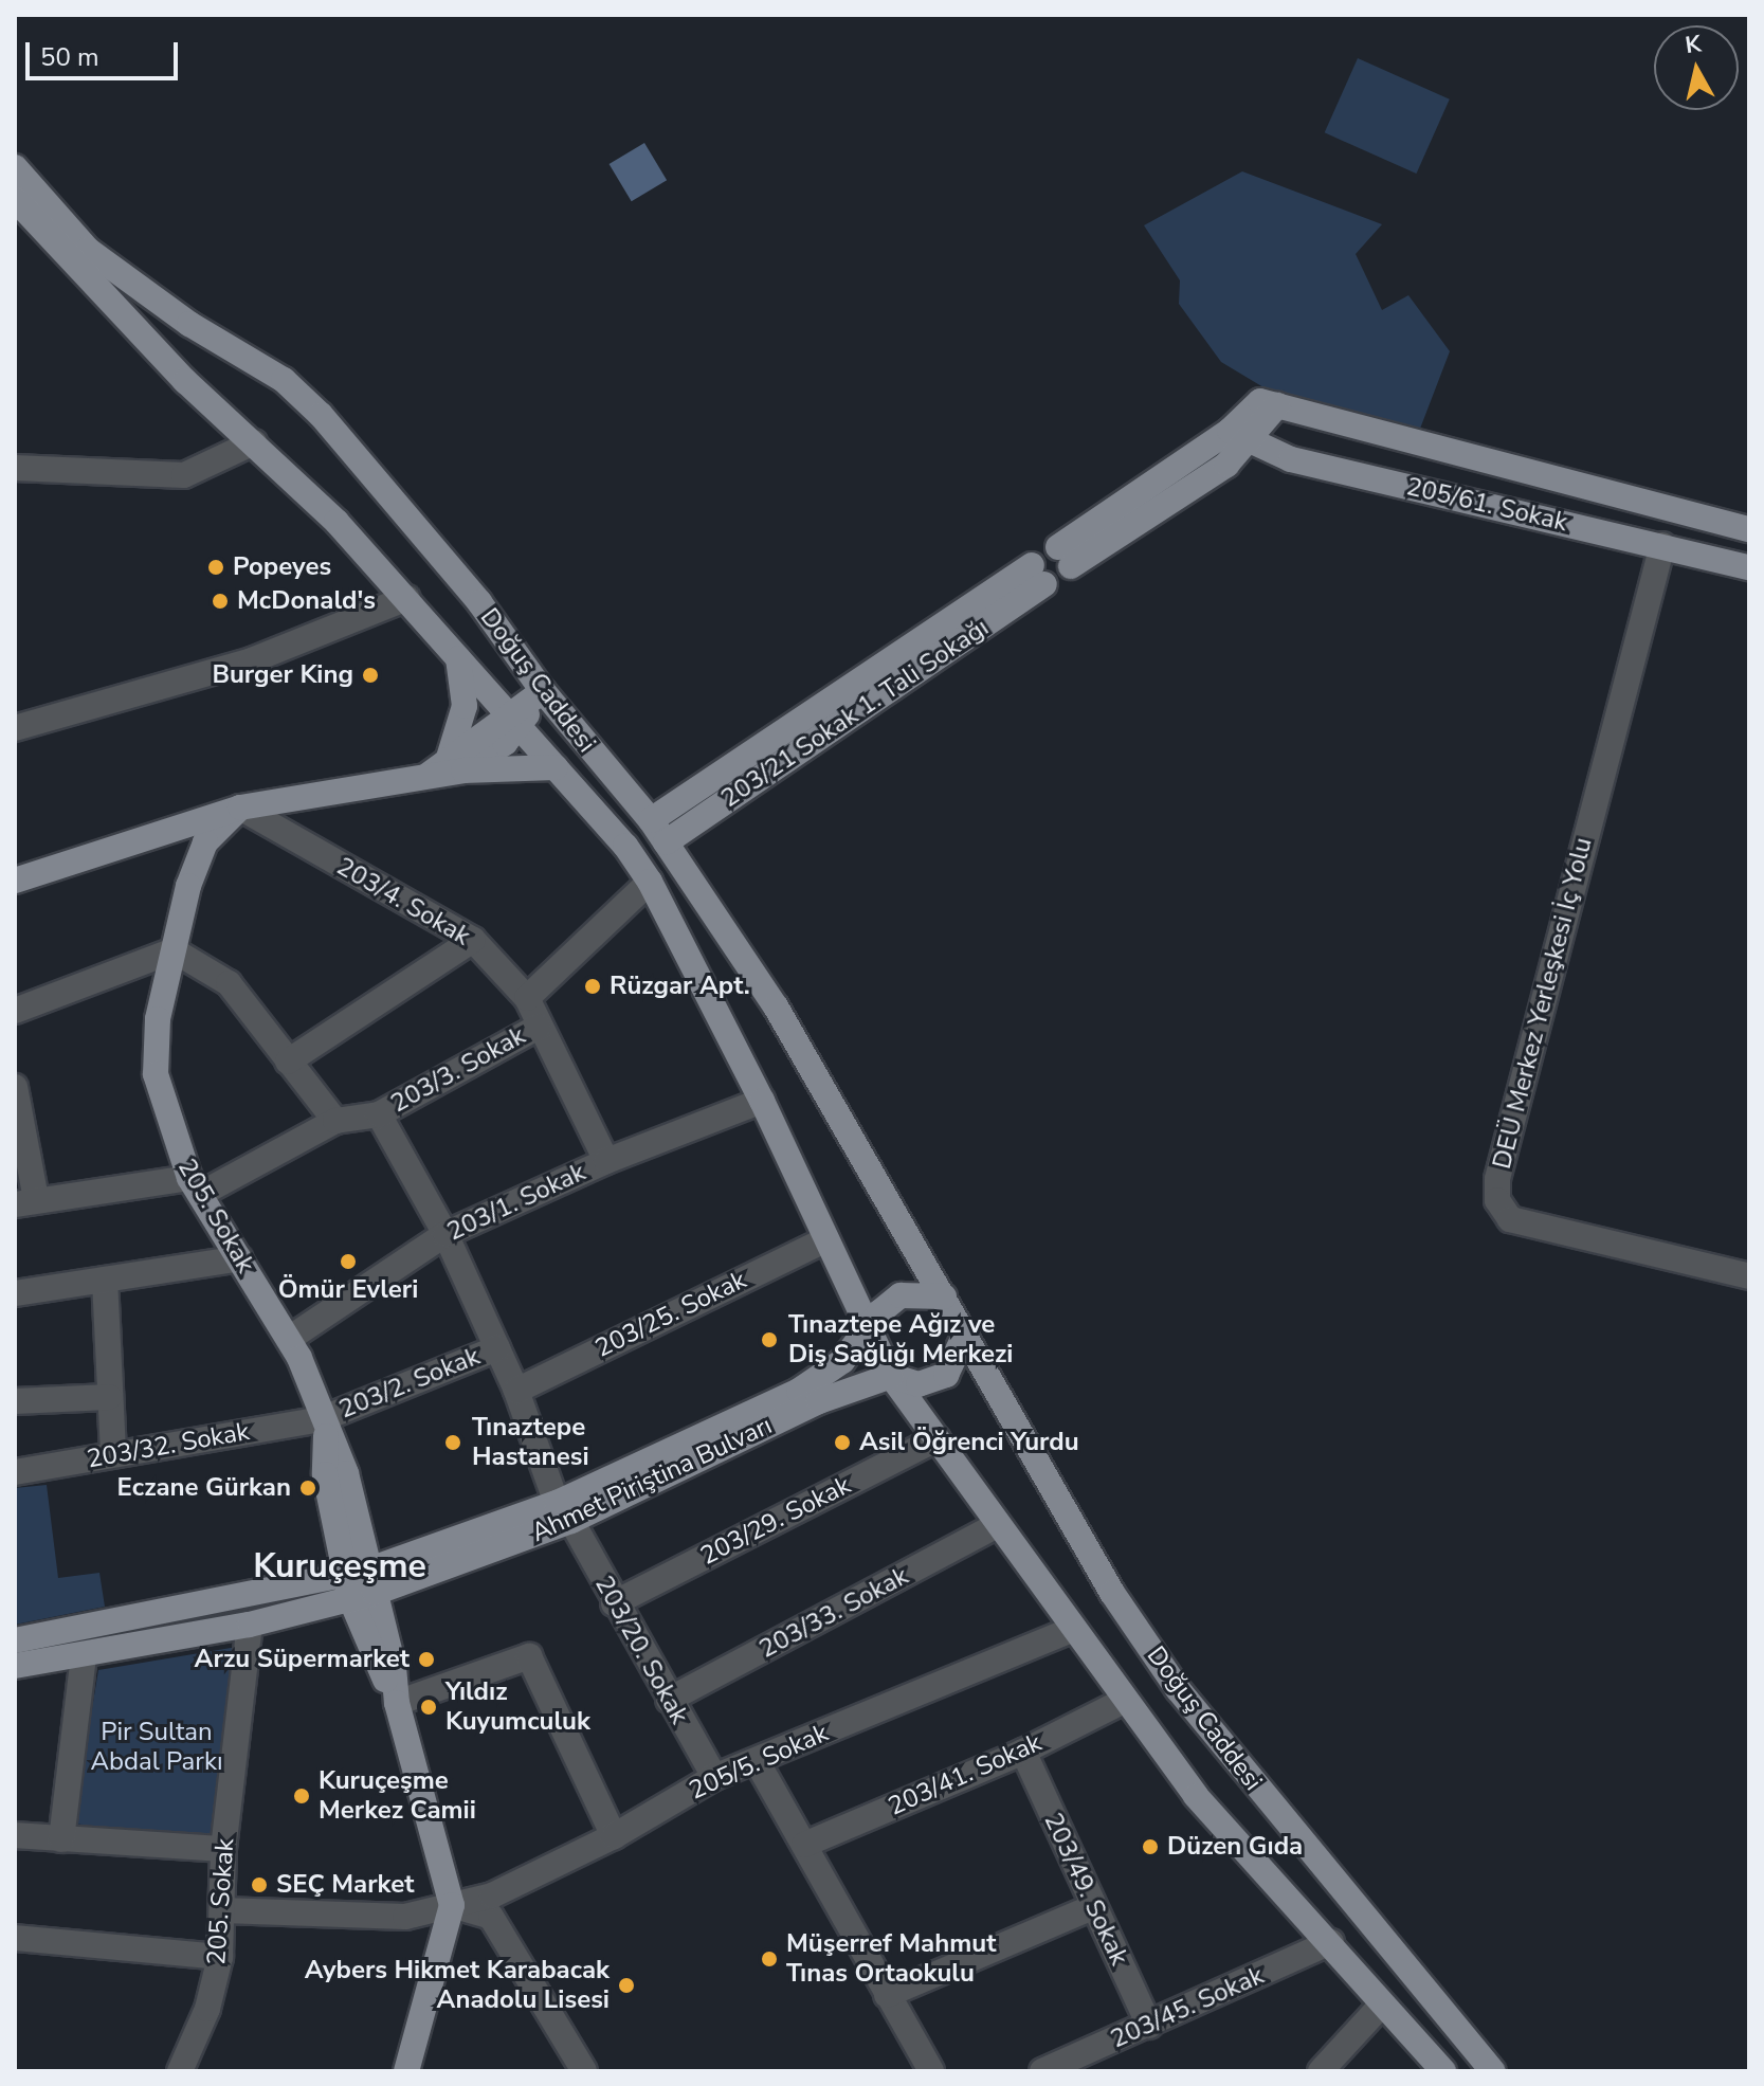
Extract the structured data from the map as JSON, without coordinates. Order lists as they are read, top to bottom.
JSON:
{
  "streets": {
    "main road": [
      "205/61. Sokak",
      "Doğuş Caddesi",
      "203/21 Sokak 1. Tali Sokağı",
      "205. Sokak",
      "Ahmet Piriştina Bulvarı"
    ],
    "street": [
      "203/4. Sokak",
      "DEÜ Merkez Yerleşkesi İç Yolu",
      "203/3. Sokak",
      "203/1. Sokak",
      "203/25. Sokak",
      "203/2. Sokak",
      "203/32. Sokak",
      "203/29. Sokak",
      "203/33. Sokak",
      "203/20. Sokak",
      "205/5. Sokak",
      "203/41. Sokak",
      "203/49. Sokak",
      "203/45. Sokak"
    ]
  },
  "crossings": [
    ["205/61. Sokak", "DEÜ Merkez Yerleşkesi İç Yolu"],
    ["Doğuş Caddesi", "203/21 Sokak 1. Tali Sokağı"],
    ["Doğuş Caddesi", "203/1. Sokak"],
    ["Doğuş Caddesi", "203/25. Sokak"],
    ["Doğuş Caddesi", "Ahmet Piriştina Bulvarı"],
    ["Doğuş Caddesi", "203/29. Sokak"],
    ["Doğuş Caddesi", "203/33. Sokak"],
    ["Doğuş Caddesi", "205/5. Sokak"],
    ["Doğuş Caddesi", "203/41. Sokak"],
    ["Doğuş Caddesi", "203/45. Sokak"],
    ["203/4. Sokak", "203/3. Sokak"],
    ["203/4. Sokak", "203/1. Sokak"],
    ["203/4. Sokak", "205. Sokak"],
    ["203/3. Sokak", "203/1. Sokak"],
    ["203/3. Sokak", "205. Sokak"],
    ["203/3. Sokak", "203/25. Sokak"],
    ["203/3. Sokak", "203/2. Sokak"],
    ["203/3. Sokak", "Ahmet Piriştina Bulvarı"],
    ["203/3. Sokak", "203/20. Sokak"],
    ["203/1. Sokak", "205. Sokak"],
    ["205. Sokak", "203/2. Sokak"],
    ["205. Sokak", "203/32. Sokak"],
    ["205. Sokak", "Ahmet Piriştina Bulvarı"],
    ["205. Sokak", "205/5. Sokak"],
    ["203/2. Sokak", "203/32. Sokak"],
    ["Ahmet Piriştina Bulvarı", "203/20. Sokak"],
    ["203/29. Sokak", "203/20. Sokak"],
    ["203/33. Sokak", "203/20. Sokak"],
    ["203/20. Sokak", "205/5. Sokak"],
    ["203/41. Sokak", "203/49. Sokak"],
    ["203/49. Sokak", "203/45. Sokak"]
  ],
  "districts": ["Kuruçeşme"],
  "parks": ["Pir Sultan Abdal Parkı"],
  "places": [
    "Popeyes",
    "McDonald's",
    "Burger King",
    "Rüzgar Apt.",
    "Ömür Evleri",
    "Tınaztepe Ağız ve Diş Sağlığı Merkezi",
    "Tınaztepe Hastanesi",
    "Asil Öğrenci Yurdu",
    "Eczane Gürkan",
    "Arzu Süpermarket",
    "Yıldız Kuyumculuk",
    "Kuruçeşme Merkez Camii",
    "Düzen Gıda",
    "SEÇ Market",
    "Müşerref Mahmut Tınas Ortaokulu",
    "Aybers Hikmet Karabacak Anadolu Lisesi"
  ],
  "scale_bar": "50 m",
  "north": "top"
}
